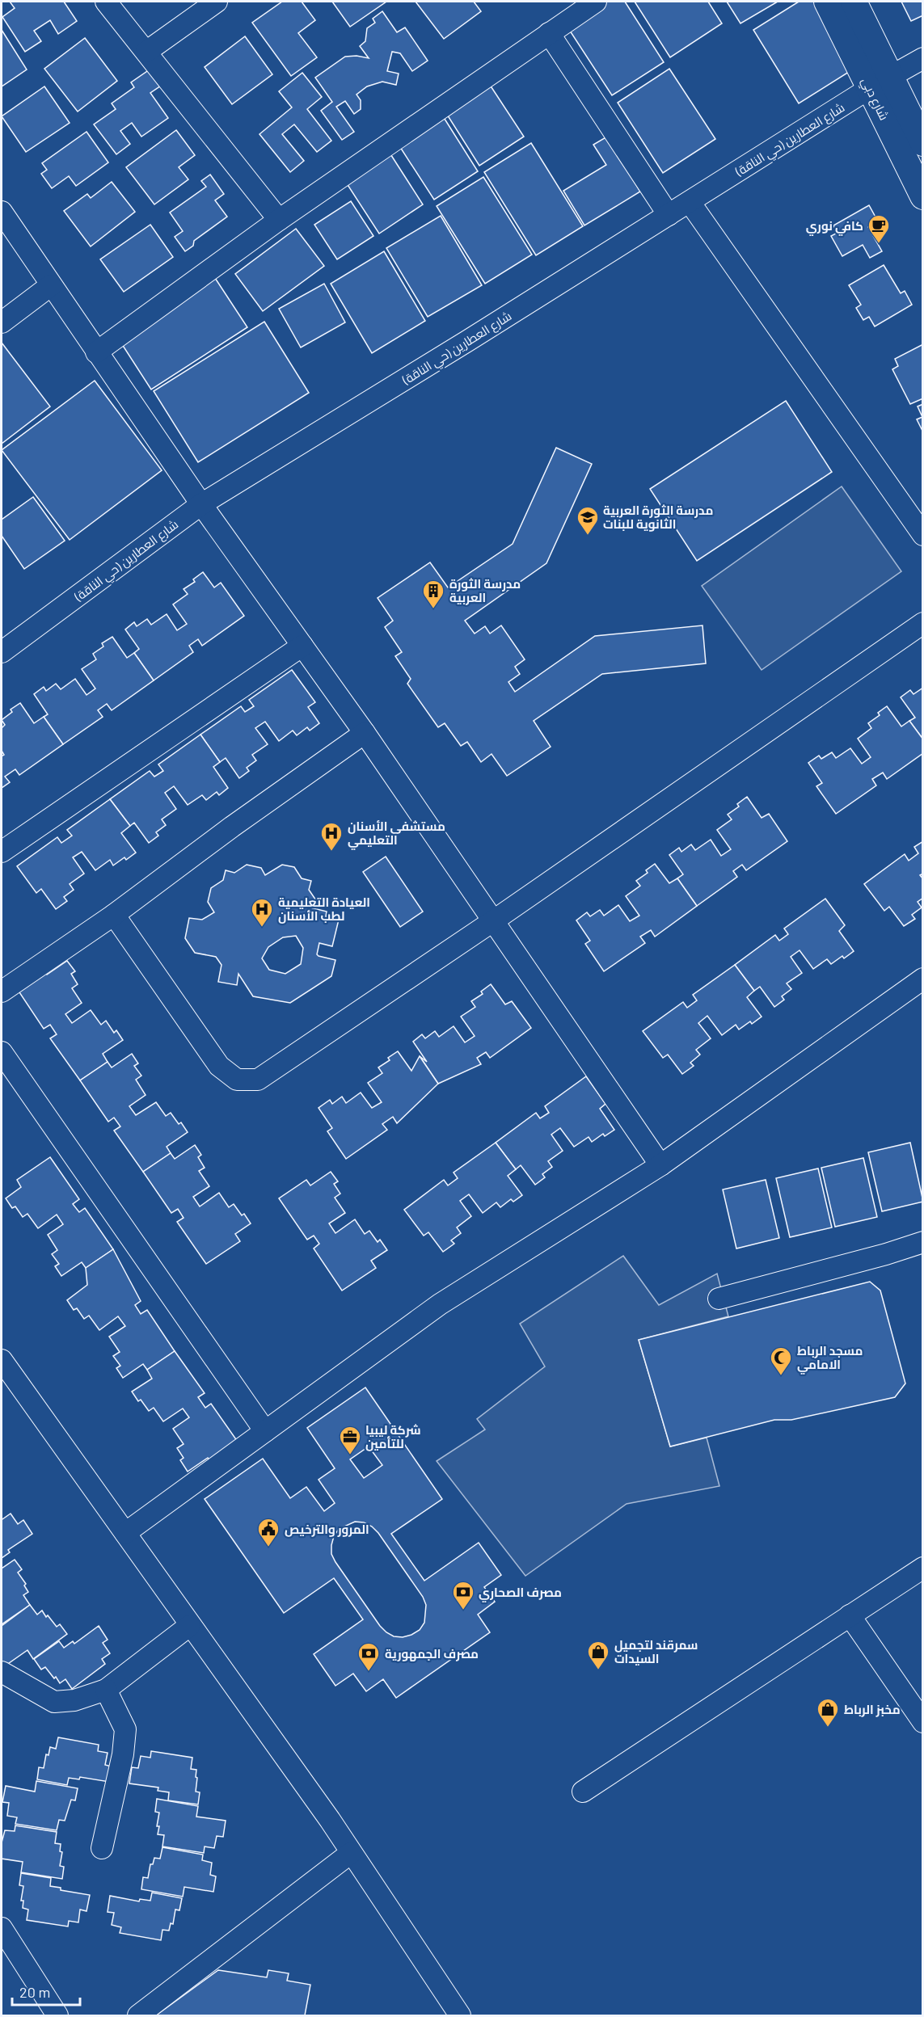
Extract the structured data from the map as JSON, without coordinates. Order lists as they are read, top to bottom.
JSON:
{
  "streets": {
    "street": ["شارع دبي", "شارع العطارين (حي الناقة)"]
  },
  "crossings": [
    ["شارع دبي", "شارع العطارين (حي الناقة)"]
  ],
  "places": {
    "cafe": ["كافي نوري"],
    "school or university": ["مدرسة الثورة العربية الثانوية للبنات"],
    "building": ["مدرسة الثورة العربية"],
    "hospital": ["مستشفي الأسنان التعليمي", "العيادة التعليمية لطب الأسنان"],
    "mosque": ["مسجد الرباط الامامي"],
    "office": ["شركة ليبيا للتأمين"],
    "public building": ["المرور والترخيص"],
    "bank": ["مصرف الصحاري", "مصرف الجمهورية"],
    "shop": ["سمرقند لتجميل السيدات", "مخبز الرباط"]
  },
  "scale_bar": "20 m"
}
